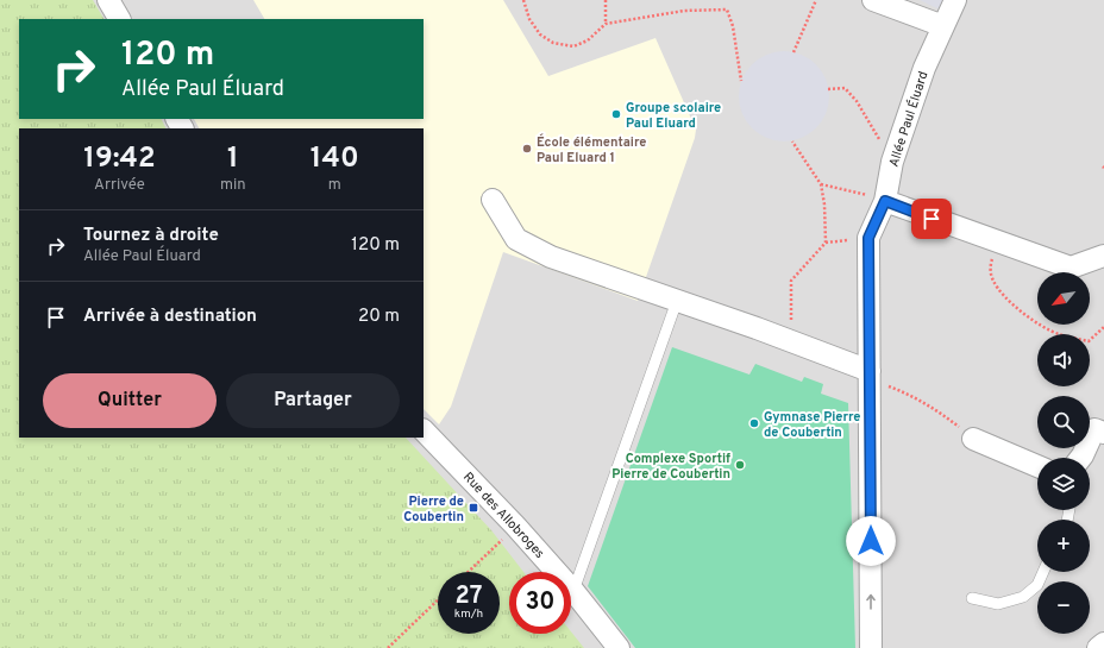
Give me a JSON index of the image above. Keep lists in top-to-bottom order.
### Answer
{
  "streets": {
    "street": ["Allée Paul Éluard", "Rue des Allobroges"]
  },
  "one_way": ["Allée Paul Éluard"],
  "places": {
    "other": [
      "Groupe scolaire Paul Eluard",
      "École élémentaire Paul Eluard 1",
      "Gymnase Pierre de Coubertin",
      "Complexe Sportif Pierre de Coubertin"
    ],
    "transit": ["Pierre de Coubertin"]
  },
  "north": "bottom left",
  "page": {
    "turn": ["120 m", "Allée Paul Éluard"],
    "eta": [
      "19:42",
      "Arrivée",
      "1",
      "min",
      "140",
      "m"
    ],
    "list": [
      {
        "name": "Tournez à droite",
        "note": "Allée Paul Éluard",
        "value": "120 m"
      },
      {
        "name": "Arrivée à destination",
        "value": "20 m"
      }
    ],
    "map_buttons": ["+", "−"],
    "buttons": ["Quitter", "Partager"],
    "speed": "27 km/h",
    "limit": "30"
  }
}
